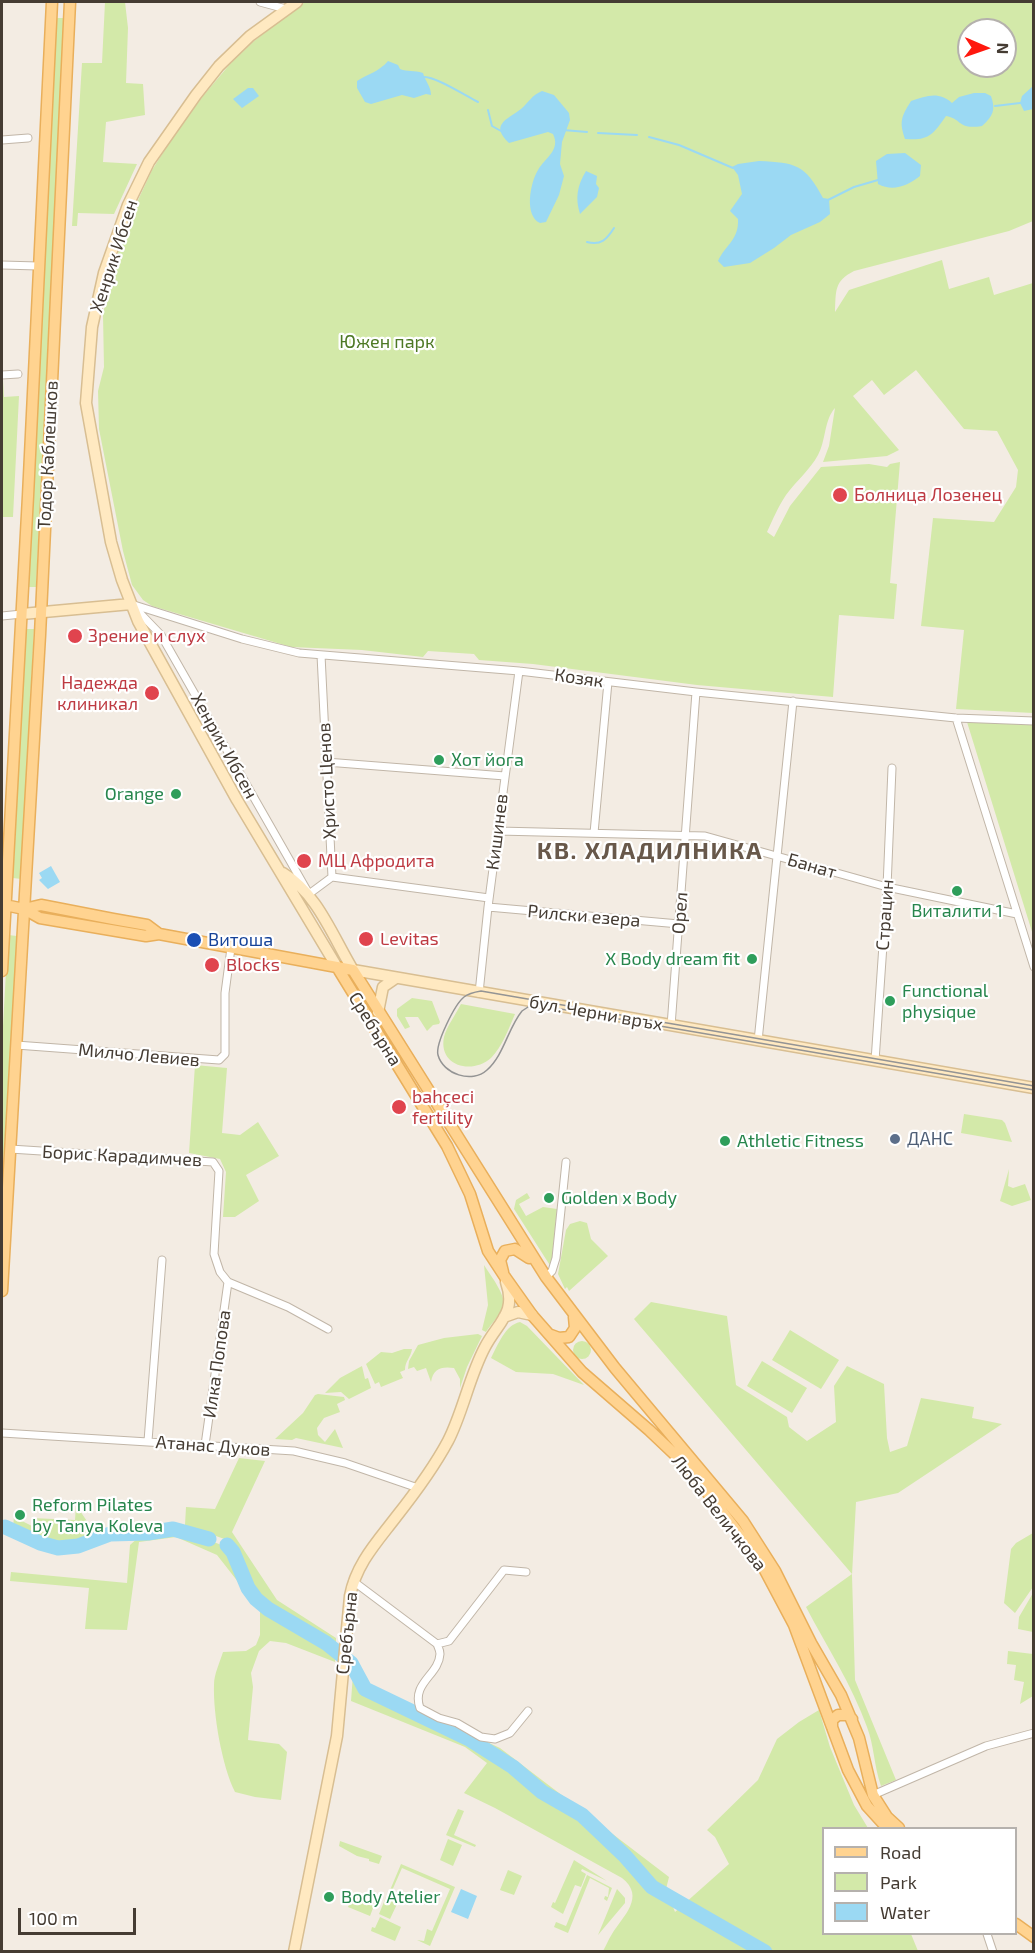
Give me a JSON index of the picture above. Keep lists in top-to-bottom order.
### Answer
{
  "streets": {
    "main road": [
      "Хенрик Ибсен",
      "Тодор Каблешков",
      "бул. Черни връх",
      "Сребърна",
      "Люба Величкова"
    ],
    "street": [
      "Козяк",
      "Христо Ценов",
      "Кишинев",
      "Банат",
      "Орел",
      "Страцин",
      "Рилски езера",
      "Милчо Левиев",
      "Борис Карадимчев",
      "Илка Попова",
      "Атанас Дуков"
    ]
  },
  "crossings": [
    ["Хенрик Ибсен", "Козяк"],
    ["Хенрик Ибсен", "бул. Черни връх"],
    ["Хенрик Ибсен", "Сребърна"],
    ["Тодор Каблешков", "бул. Черни връх"],
    ["Тодор Каблешков", "Милчо Левиев"],
    ["Тодор Каблешков", "Борис Карадимчев"],
    ["Козяк", "Христо Ценов"],
    ["Козяк", "Кишинев"],
    ["Козяк", "Орел"],
    ["Кишинев", "Банат"],
    ["Кишинев", "Рилски езера"],
    ["Кишинев", "бул. Черни връх"],
    ["Банат", "Орел"],
    ["Банат", "Страцин"],
    ["Орел", "Рилски езера"],
    ["Орел", "бул. Черни връх"],
    ["Страцин", "бул. Черни връх"],
    ["бул. Черни връх", "Сребърна"],
    ["бул. Черни връх", "Милчо Левиев"],
    ["Сребърна", "Атанас Дуков"],
    ["Сребърна", "Люба Величкова"],
    ["Борис Карадимчев", "Илка Попова"],
    ["Илка Попова", "Атанас Дуков"]
  ],
  "districts": ["КВ. ХЛАДИЛНИКА"],
  "parks": ["Южен парк"],
  "places": [
    "Болница Лозенец",
    "Зрение и слух",
    "Надежда клиникал",
    "Хот йога",
    "Orange",
    "МЦ Афродита",
    "Виталити 1",
    "Levitas",
    "Витоша",
    "X Body dream fit",
    "Blocks",
    "Functional physique",
    "bahçeci fertility",
    "ДАНС",
    "Athletic Fitness",
    "Golden x Body",
    "Reform Pilates by Tanya Koleva",
    "Body Atelier"
  ],
  "legend": ["Road", "Park", "Water"],
  "scale_bar": "100 m",
  "north": "right"
}
